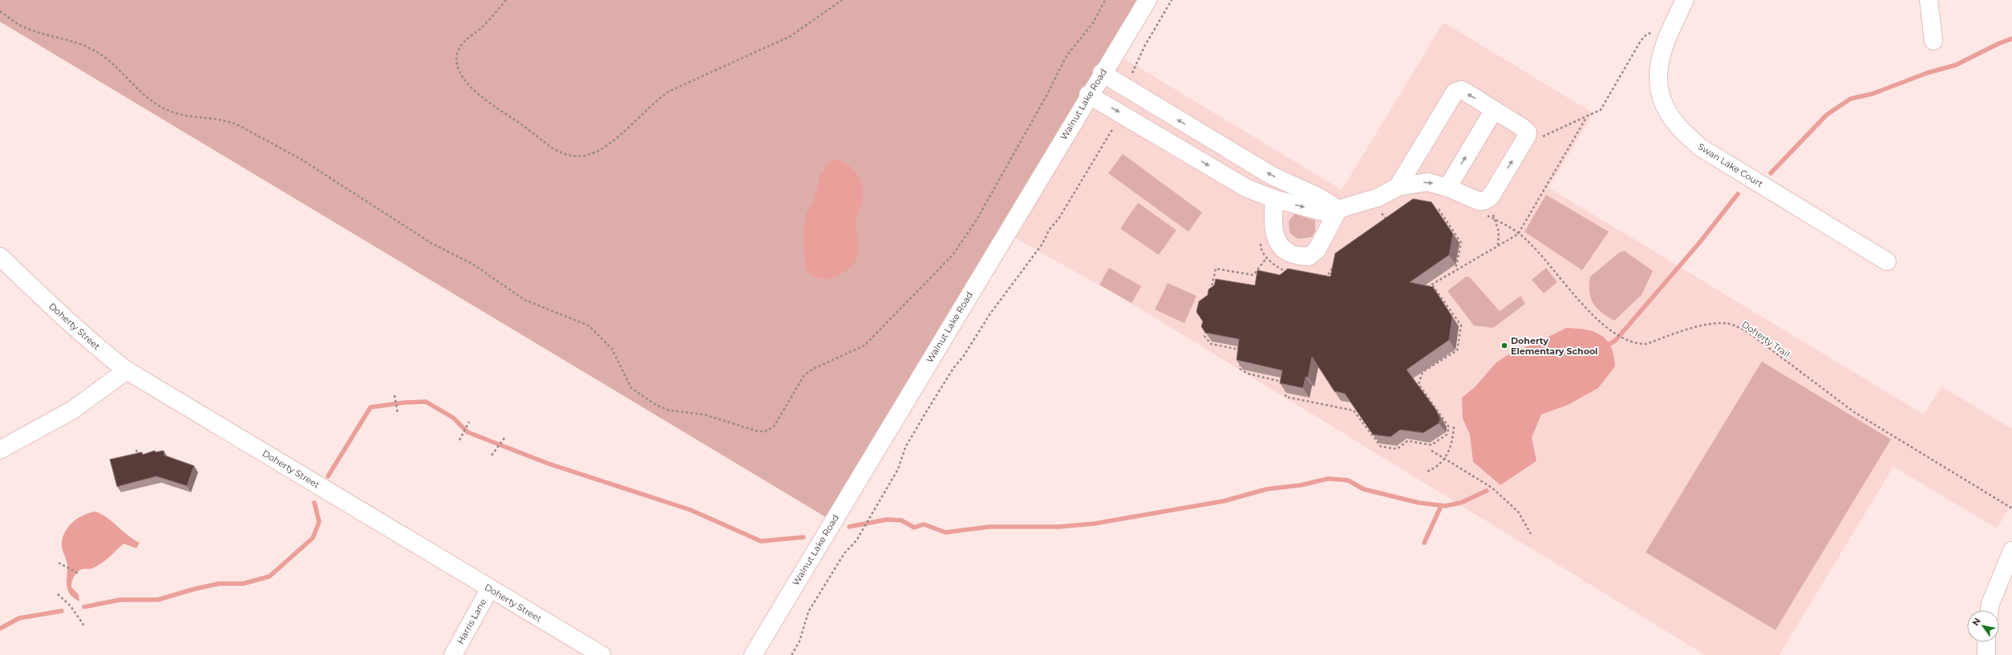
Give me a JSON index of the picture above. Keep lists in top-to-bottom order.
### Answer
{
  "streets": {
    "street": [
      "Walnut Lake Road",
      "Swan Lake Court",
      "Doherty Street",
      "Harris Lane"
    ],
    "path": ["Doherty Trail"]
  },
  "crossings": [
    ["Doherty Street", "Harris Lane"]
  ],
  "places": ["Doherty Elementary School"],
  "north": "top left"
}
